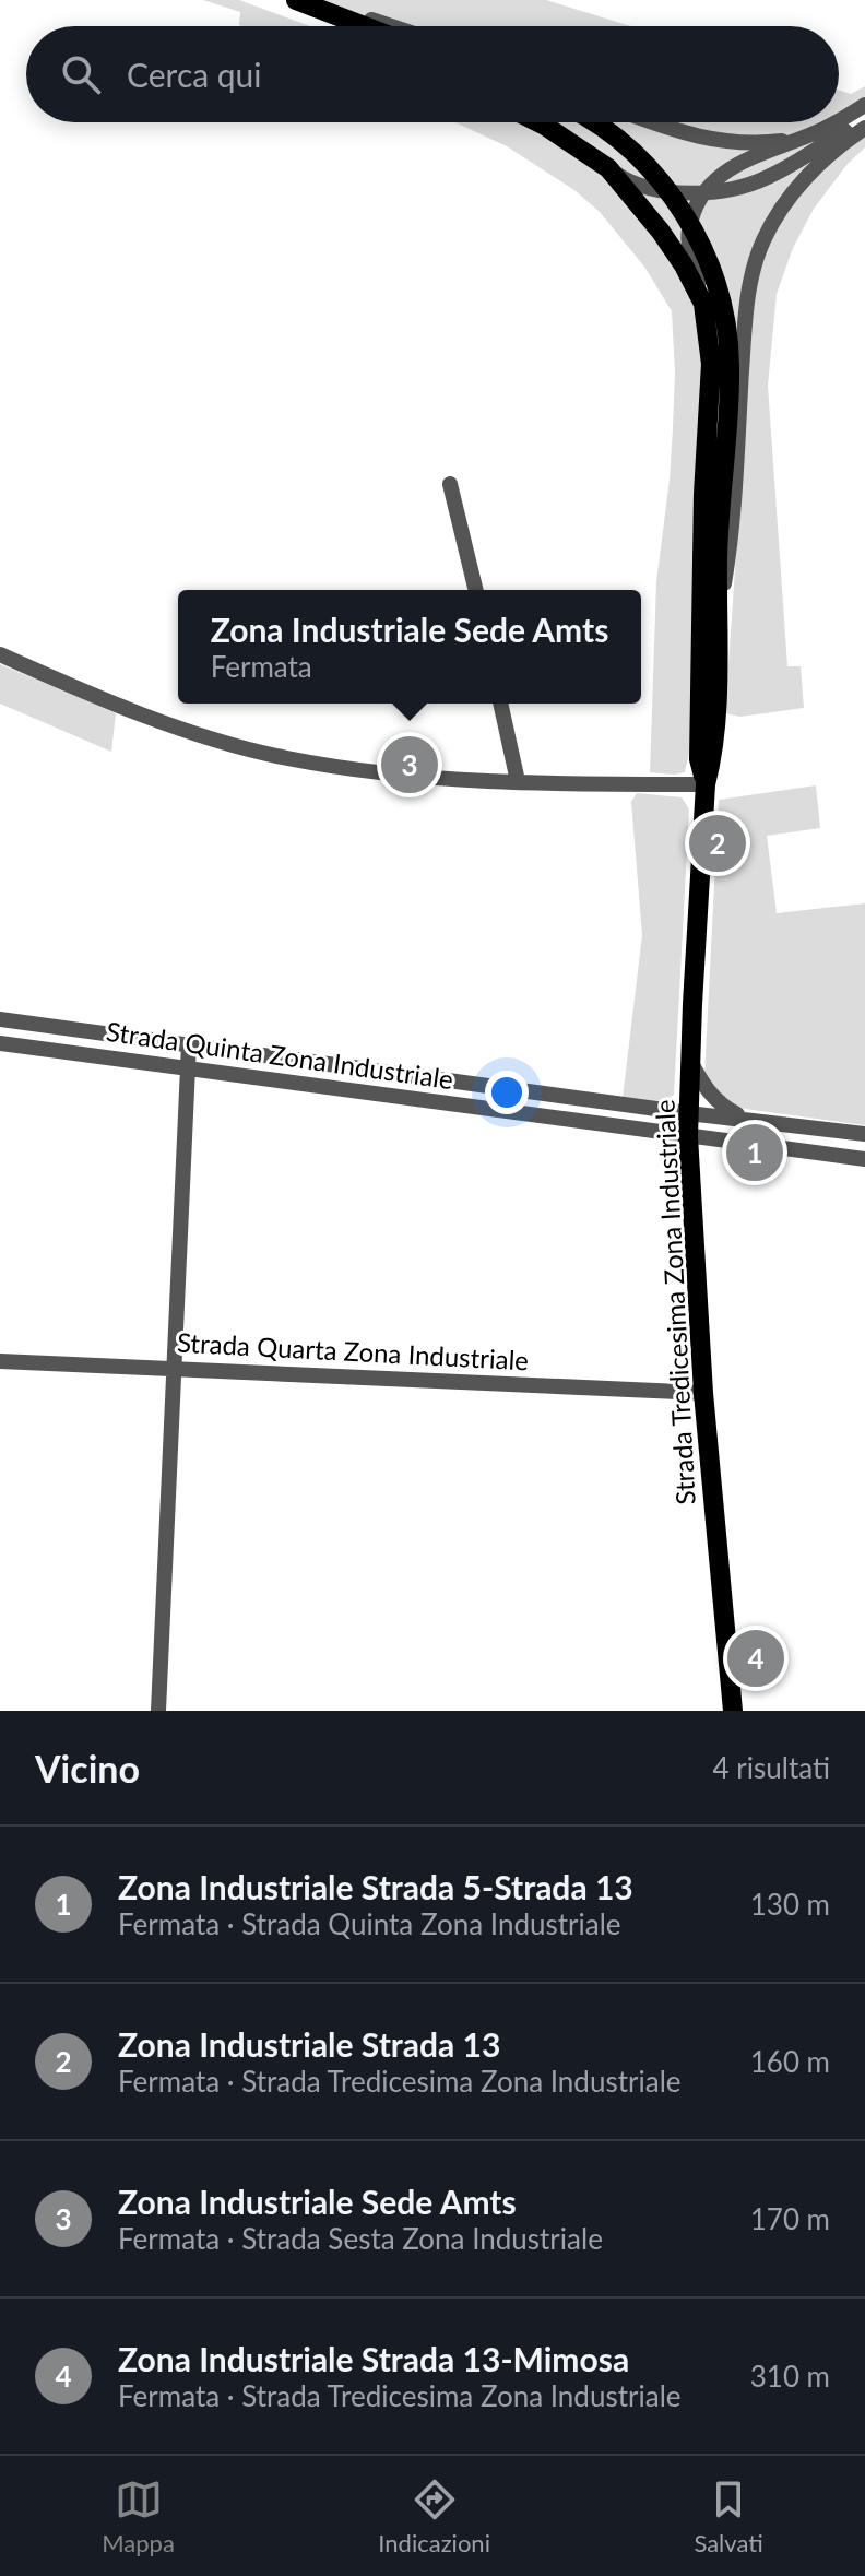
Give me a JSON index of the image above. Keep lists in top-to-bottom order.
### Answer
{
  "streets": {
    "main road": ["Strada Tredicesima Zona Industriale"],
    "street": ["Strada Quinta Zona Industriale", "Strada Quarta Zona Industriale"]
  },
  "crossings": [
    ["Strada Quinta Zona Industriale", "Strada Tredicesima Zona Industriale"],
    ["Strada Tredicesima Zona Industriale", "Strada Quarta Zona Industriale"]
  ],
  "page": {
    "search": "Cerca qui",
    "popup": ["Zona Industriale Sede Amts", "Fermata"],
    "pins": [
      "3",
      "2",
      "1",
      "4"
    ],
    "heading": ["Vicino", "4 risultati"],
    "list": [
      {
        "mark": "1",
        "name": "Zona Industriale Strada 5-Strada 13",
        "note": "Fermata · Strada Quinta Zona Industriale",
        "value": "130 m"
      },
      {
        "mark": "2",
        "name": "Zona Industriale Strada 13",
        "note": "Fermata · Strada Tredicesima Zona Industriale",
        "value": "160 m"
      },
      {
        "mark": "3",
        "name": "Zona Industriale Sede Amts",
        "note": "Fermata · Strada Sesta Zona Industriale",
        "value": "170 m"
      },
      {
        "mark": "4",
        "name": "Zona Industriale Strada 13-Mimosa",
        "note": "Fermata · Strada Tredicesima Zona Industriale",
        "value": "310 m"
      }
    ],
    "nav": ["Mappa", "Indicazioni", "Salvati"]
  }
}
